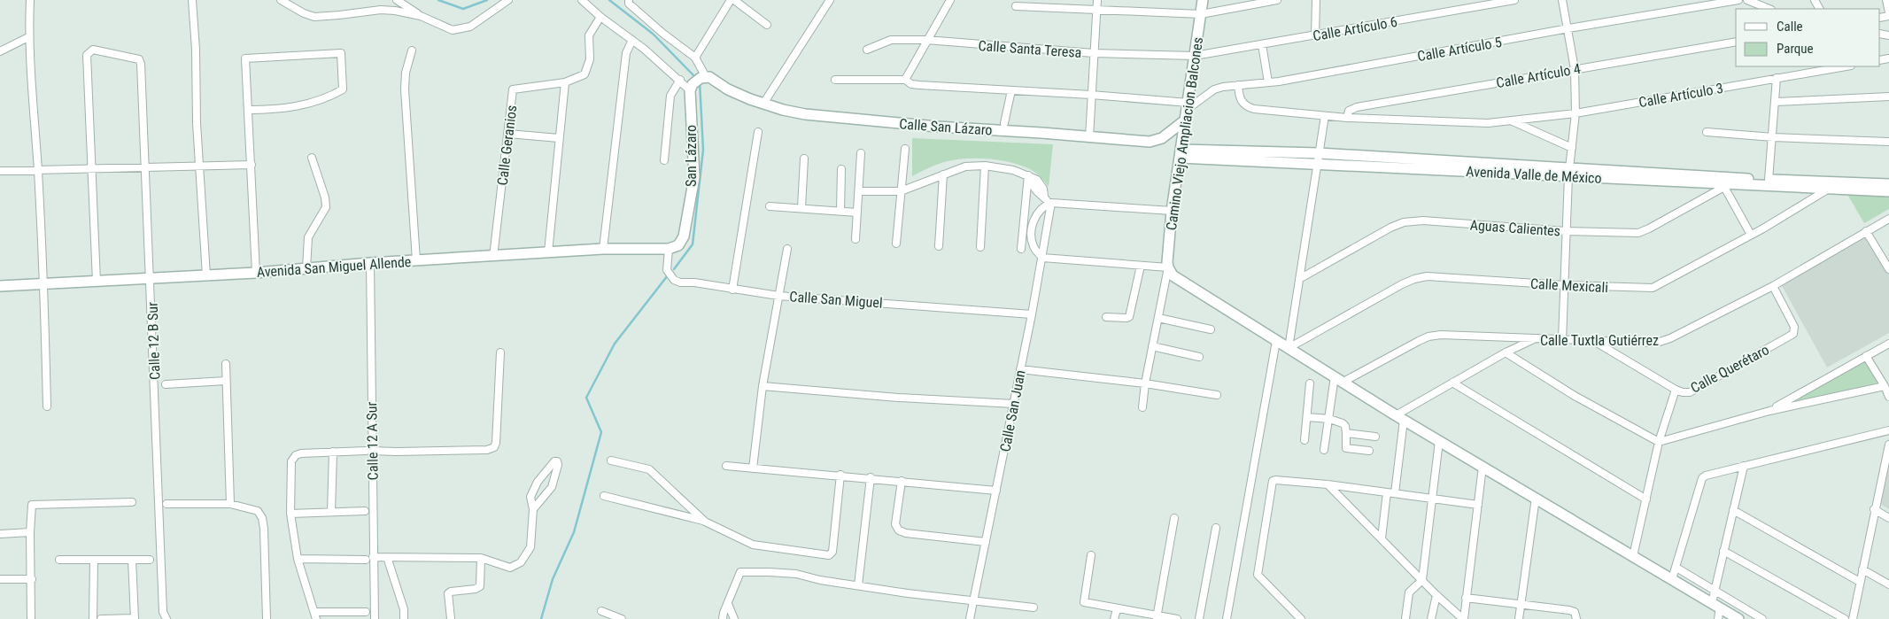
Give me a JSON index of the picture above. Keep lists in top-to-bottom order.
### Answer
{
  "streets": {
    "main road": [
      "Calle San Lázaro",
      "Camino Viejo Ampliacion Balcones",
      "San Lázaro",
      "Avenida Valle de México",
      "Avenida San Miguel Allende"
    ],
    "street": [
      "Calle Artículo 6",
      "Calle Santa Teresa",
      "Calle Artículo 5",
      "Calle Artículo 4",
      "Calle Artículo 3",
      "Calle Geranios",
      "Aguas Calientes",
      "Calle Mexicali",
      "Calle San Miguel",
      "Calle Tuxtla Gutiérrez",
      "Calle 12 B Sur",
      "Calle Querétaro",
      "Calle San Juan",
      "Calle 12 A Sur"
    ]
  },
  "crossings": [
    ["Calle Artículo 6", "Calle Santa Teresa"],
    ["Calle Artículo 6", "Camino Viejo Ampliacion Balcones"],
    ["Calle Santa Teresa", "Camino Viejo Ampliacion Balcones"],
    ["Calle Artículo 5", "Camino Viejo Ampliacion Balcones"],
    ["Calle Artículo 4", "Calle Artículo 3"],
    ["Calle San Lázaro", "Camino Viejo Ampliacion Balcones"],
    ["Calle San Lázaro", "San Lázaro"],
    ["Camino Viejo Ampliacion Balcones", "Avenida Valle de México"],
    ["Calle Geranios", "Avenida San Miguel Allende"],
    ["San Lázaro", "Avenida San Miguel Allende"],
    ["San Lázaro", "Calle San Miguel"],
    ["Avenida Valle de México", "Aguas Calientes"],
    ["Avenida Valle de México", "Calle Mexicali"],
    ["Avenida San Miguel Allende", "Calle San Miguel"],
    ["Avenida San Miguel Allende", "Calle 12 B Sur"],
    ["Avenida San Miguel Allende", "Calle 12 A Sur"],
    ["Calle San Miguel", "Calle San Juan"],
    ["Calle Tuxtla Gutiérrez", "Calle Querétaro"]
  ],
  "legend": ["Calle", "Parque"]
}
